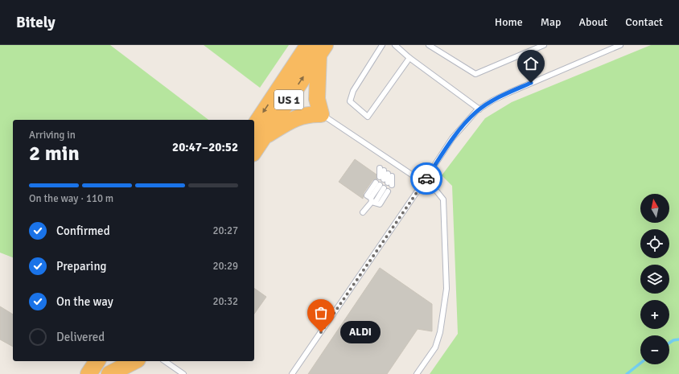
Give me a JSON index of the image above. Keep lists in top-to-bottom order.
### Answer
{
  "streets": {
    "highway": ["US 1"]
  },
  "places": ["ALDI"],
  "north": "top",
  "page": {
    "header": "Bitely",
    "nav": [
      "Home",
      "Map",
      "About",
      "Contact"
    ],
    "heading": ["2 min", "Arriving in", "20:47–20:52"],
    "bar": "On the way · 110 m",
    "map_buttons": ["+", "−"],
    "list": [
      ["Confirmed", "20:27"],
      ["Preparing", "20:29"],
      ["On the way", "20:32"],
      "Delivered"
    ],
    "bubble": "ALDI"
  }
}
